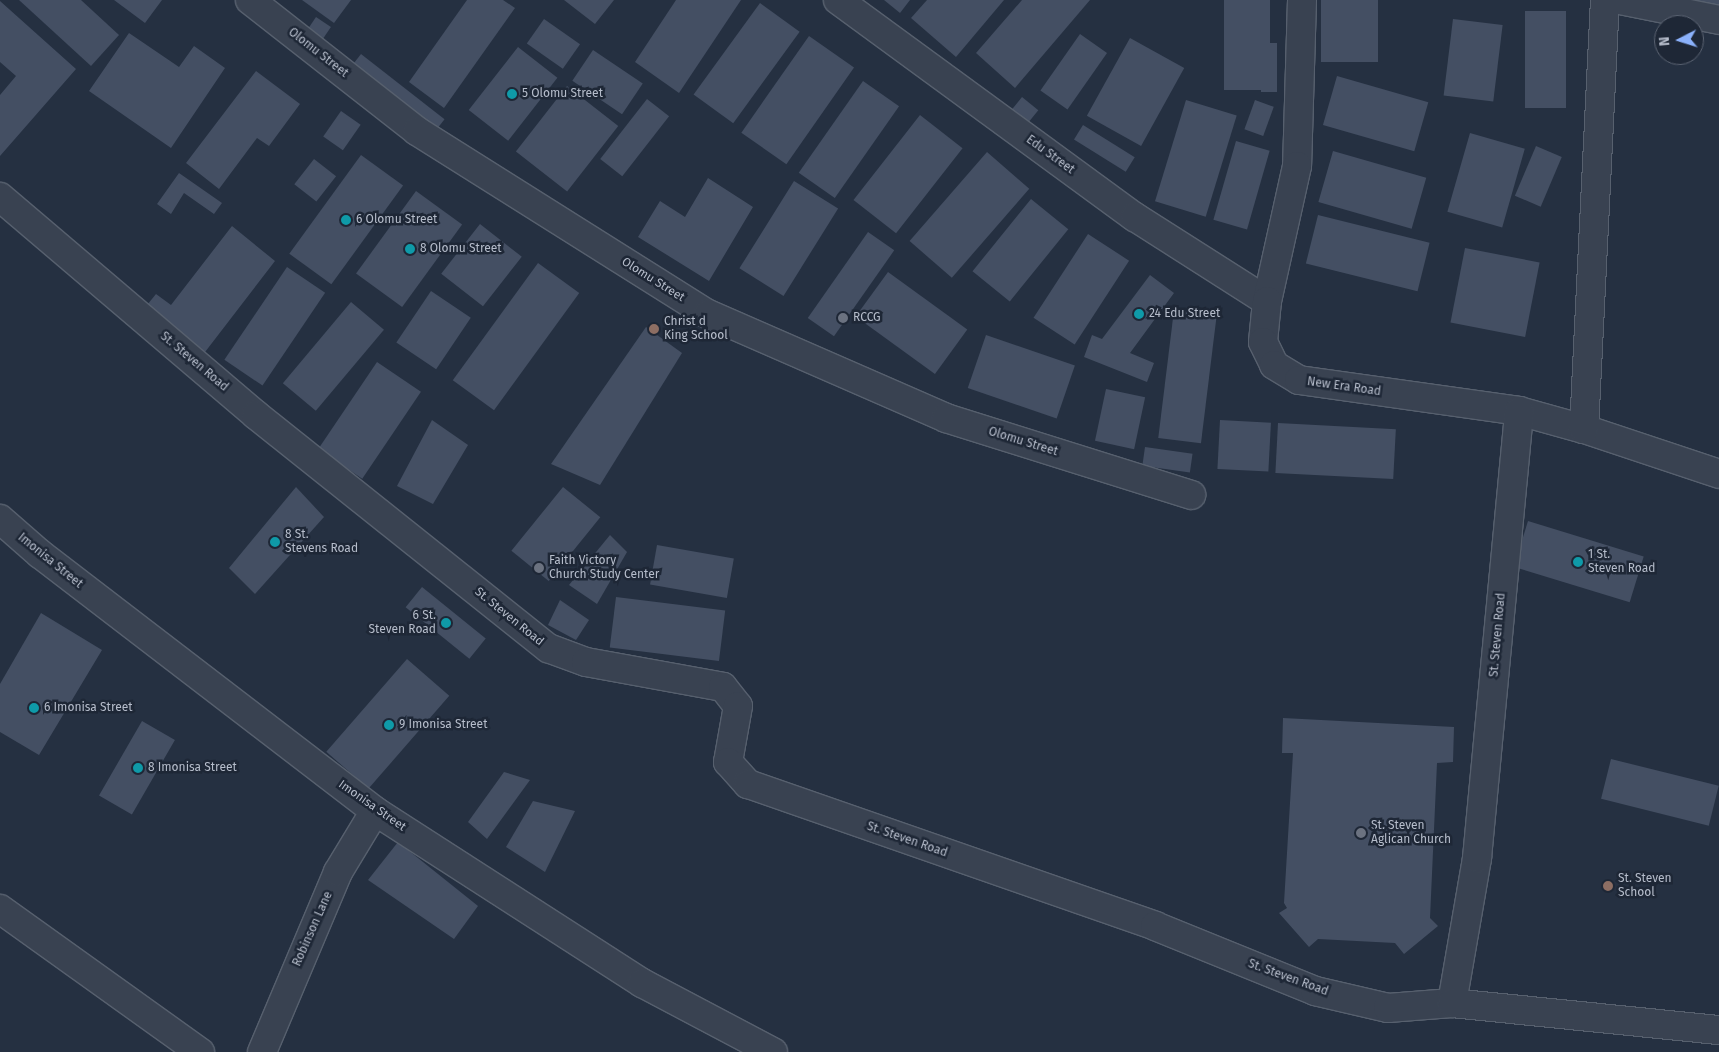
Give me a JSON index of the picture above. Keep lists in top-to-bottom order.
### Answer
{
  "streets": {
    "street": [
      "Olomu Street",
      "Edu Street",
      "St. Steven Road",
      "New Era Road",
      "Imonisa Street",
      "Robinson Lane"
    ]
  },
  "crossings": [
    ["Edu Street", "New Era Road"],
    ["St. Steven Road", "New Era Road"],
    ["Imonisa Street", "Robinson Lane"]
  ],
  "places": [
    "5 Olomu Street",
    "6 Olomu Street",
    "8 Olomu Street",
    "24 Edu Street",
    "RCCG",
    "Christ d King School",
    "8 St. Stevens Road",
    "1 St. Steven Road",
    "Faith Victory Church Study Center",
    "6 St. Steven Road",
    "6 Imonisa Street",
    "9 Imonisa Street",
    "8 Imonisa Street",
    "St. Steven Aglican Church",
    "St. Steven School"
  ],
  "north": "left"
}
